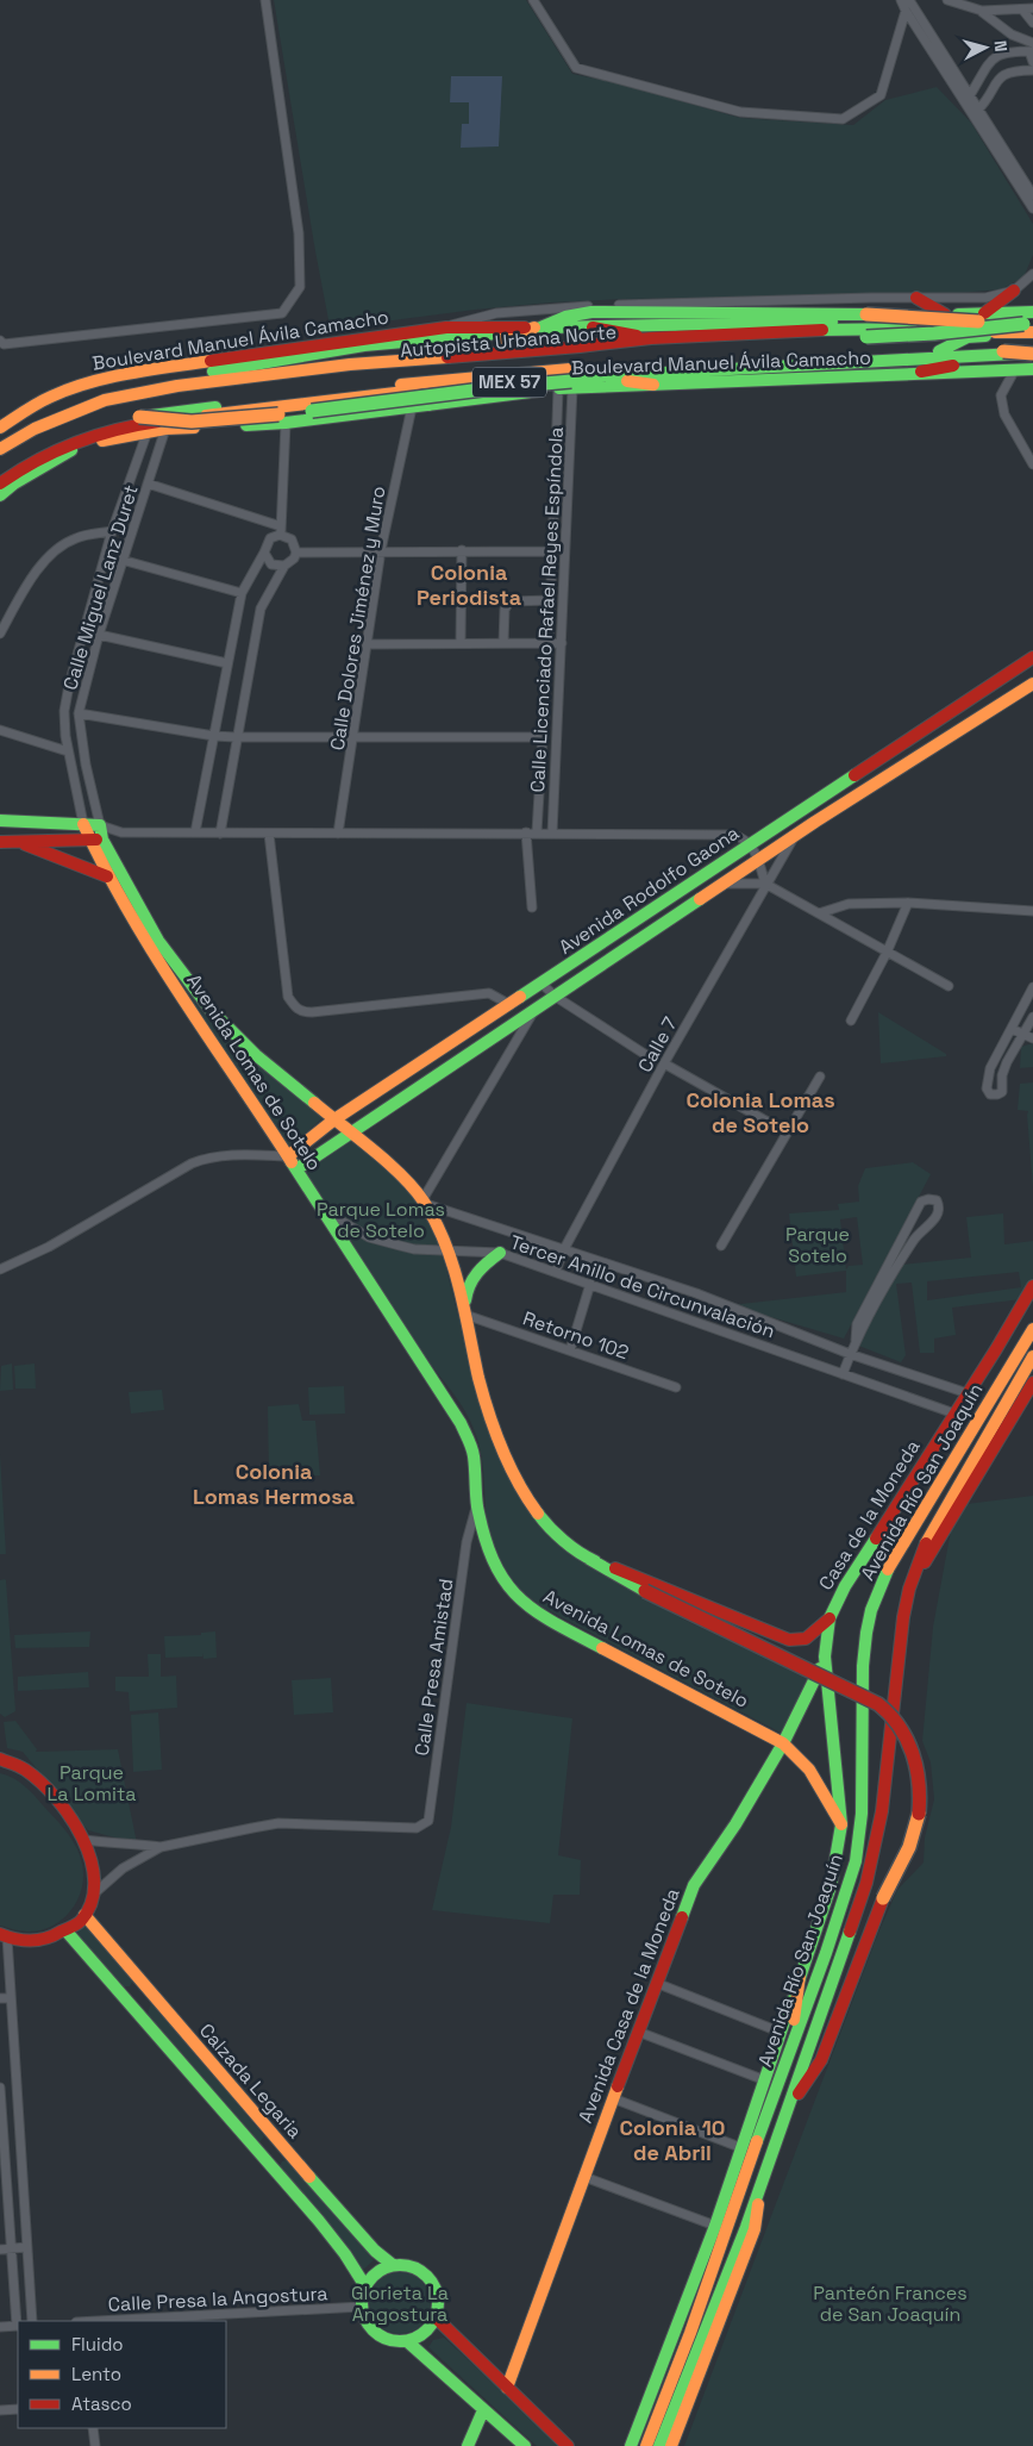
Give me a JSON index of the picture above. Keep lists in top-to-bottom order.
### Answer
{
  "streets": {
    "main road": [
      "Boulevard Manuel Ávila Camacho",
      "Autopista Urbana Norte",
      "MEX 57",
      "Avenida Rodolfo Gaona",
      "Avenida Lomas de Sotelo",
      "Avenida Río San Joaquín",
      "Casa de la Moneda",
      "Avenida Casa de la Moneda",
      "Calzada Legaria"
    ],
    "street": [
      "Calle Miguel Lanz Duret",
      "Calle Licenciado Rafael Reyes Espíndola",
      "Calle Dolores Jiménez y Muro",
      "Calle 7",
      "Tercer Anillo de Circunvalación",
      "Retorno 102",
      "Calle Presa Amistad",
      "Calle Presa la Angostura"
    ]
  },
  "crossings": [
    ["Boulevard Manuel Ávila Camacho", "Autopista Urbana Norte"],
    ["Boulevard Manuel Ávila Camacho", "Calle Miguel Lanz Duret"],
    ["Boulevard Manuel Ávila Camacho", "Calle Licenciado Rafael Reyes Espíndola"],
    ["Boulevard Manuel Ávila Camacho", "Calle Dolores Jiménez y Muro"],
    ["Calle Miguel Lanz Duret", "Avenida Lomas de Sotelo"],
    ["Avenida Rodolfo Gaona", "Calle 7"],
    ["Avenida Rodolfo Gaona", "Avenida Lomas de Sotelo"],
    ["Calle 7", "Tercer Anillo de Circunvalación"],
    ["Avenida Lomas de Sotelo", "Tercer Anillo de Circunvalación"],
    ["Avenida Lomas de Sotelo", "Retorno 102"],
    ["Avenida Lomas de Sotelo", "Avenida Río San Joaquín"],
    ["Avenida Lomas de Sotelo", "Casa de la Moneda"],
    ["Avenida Lomas de Sotelo", "Calle Presa Amistad"],
    ["Avenida Lomas de Sotelo", "Avenida Casa de la Moneda"],
    ["Tercer Anillo de Circunvalación", "Casa de la Moneda"],
    ["Avenida Río San Joaquín", "Casa de la Moneda"],
    ["Casa de la Moneda", "Avenida Casa de la Moneda"],
    ["Calzada Legaria", "Calle Presa la Angostura"]
  ],
  "districts": [
    "Colonia Periodista",
    "Colonia Lomas de Sotelo",
    "Colonia Lomas Hermosa",
    "Colonia 10 de Abril"
  ],
  "parks": [
    "Parque Lomas de Sotelo",
    "Parque Sotelo",
    "Parque La Lomita",
    "Glorieta La Angostura",
    "Panteón Frances de San Joaquín"
  ],
  "legend": ["Fluido", "Lento", "Atasco"],
  "north": "right"
}
